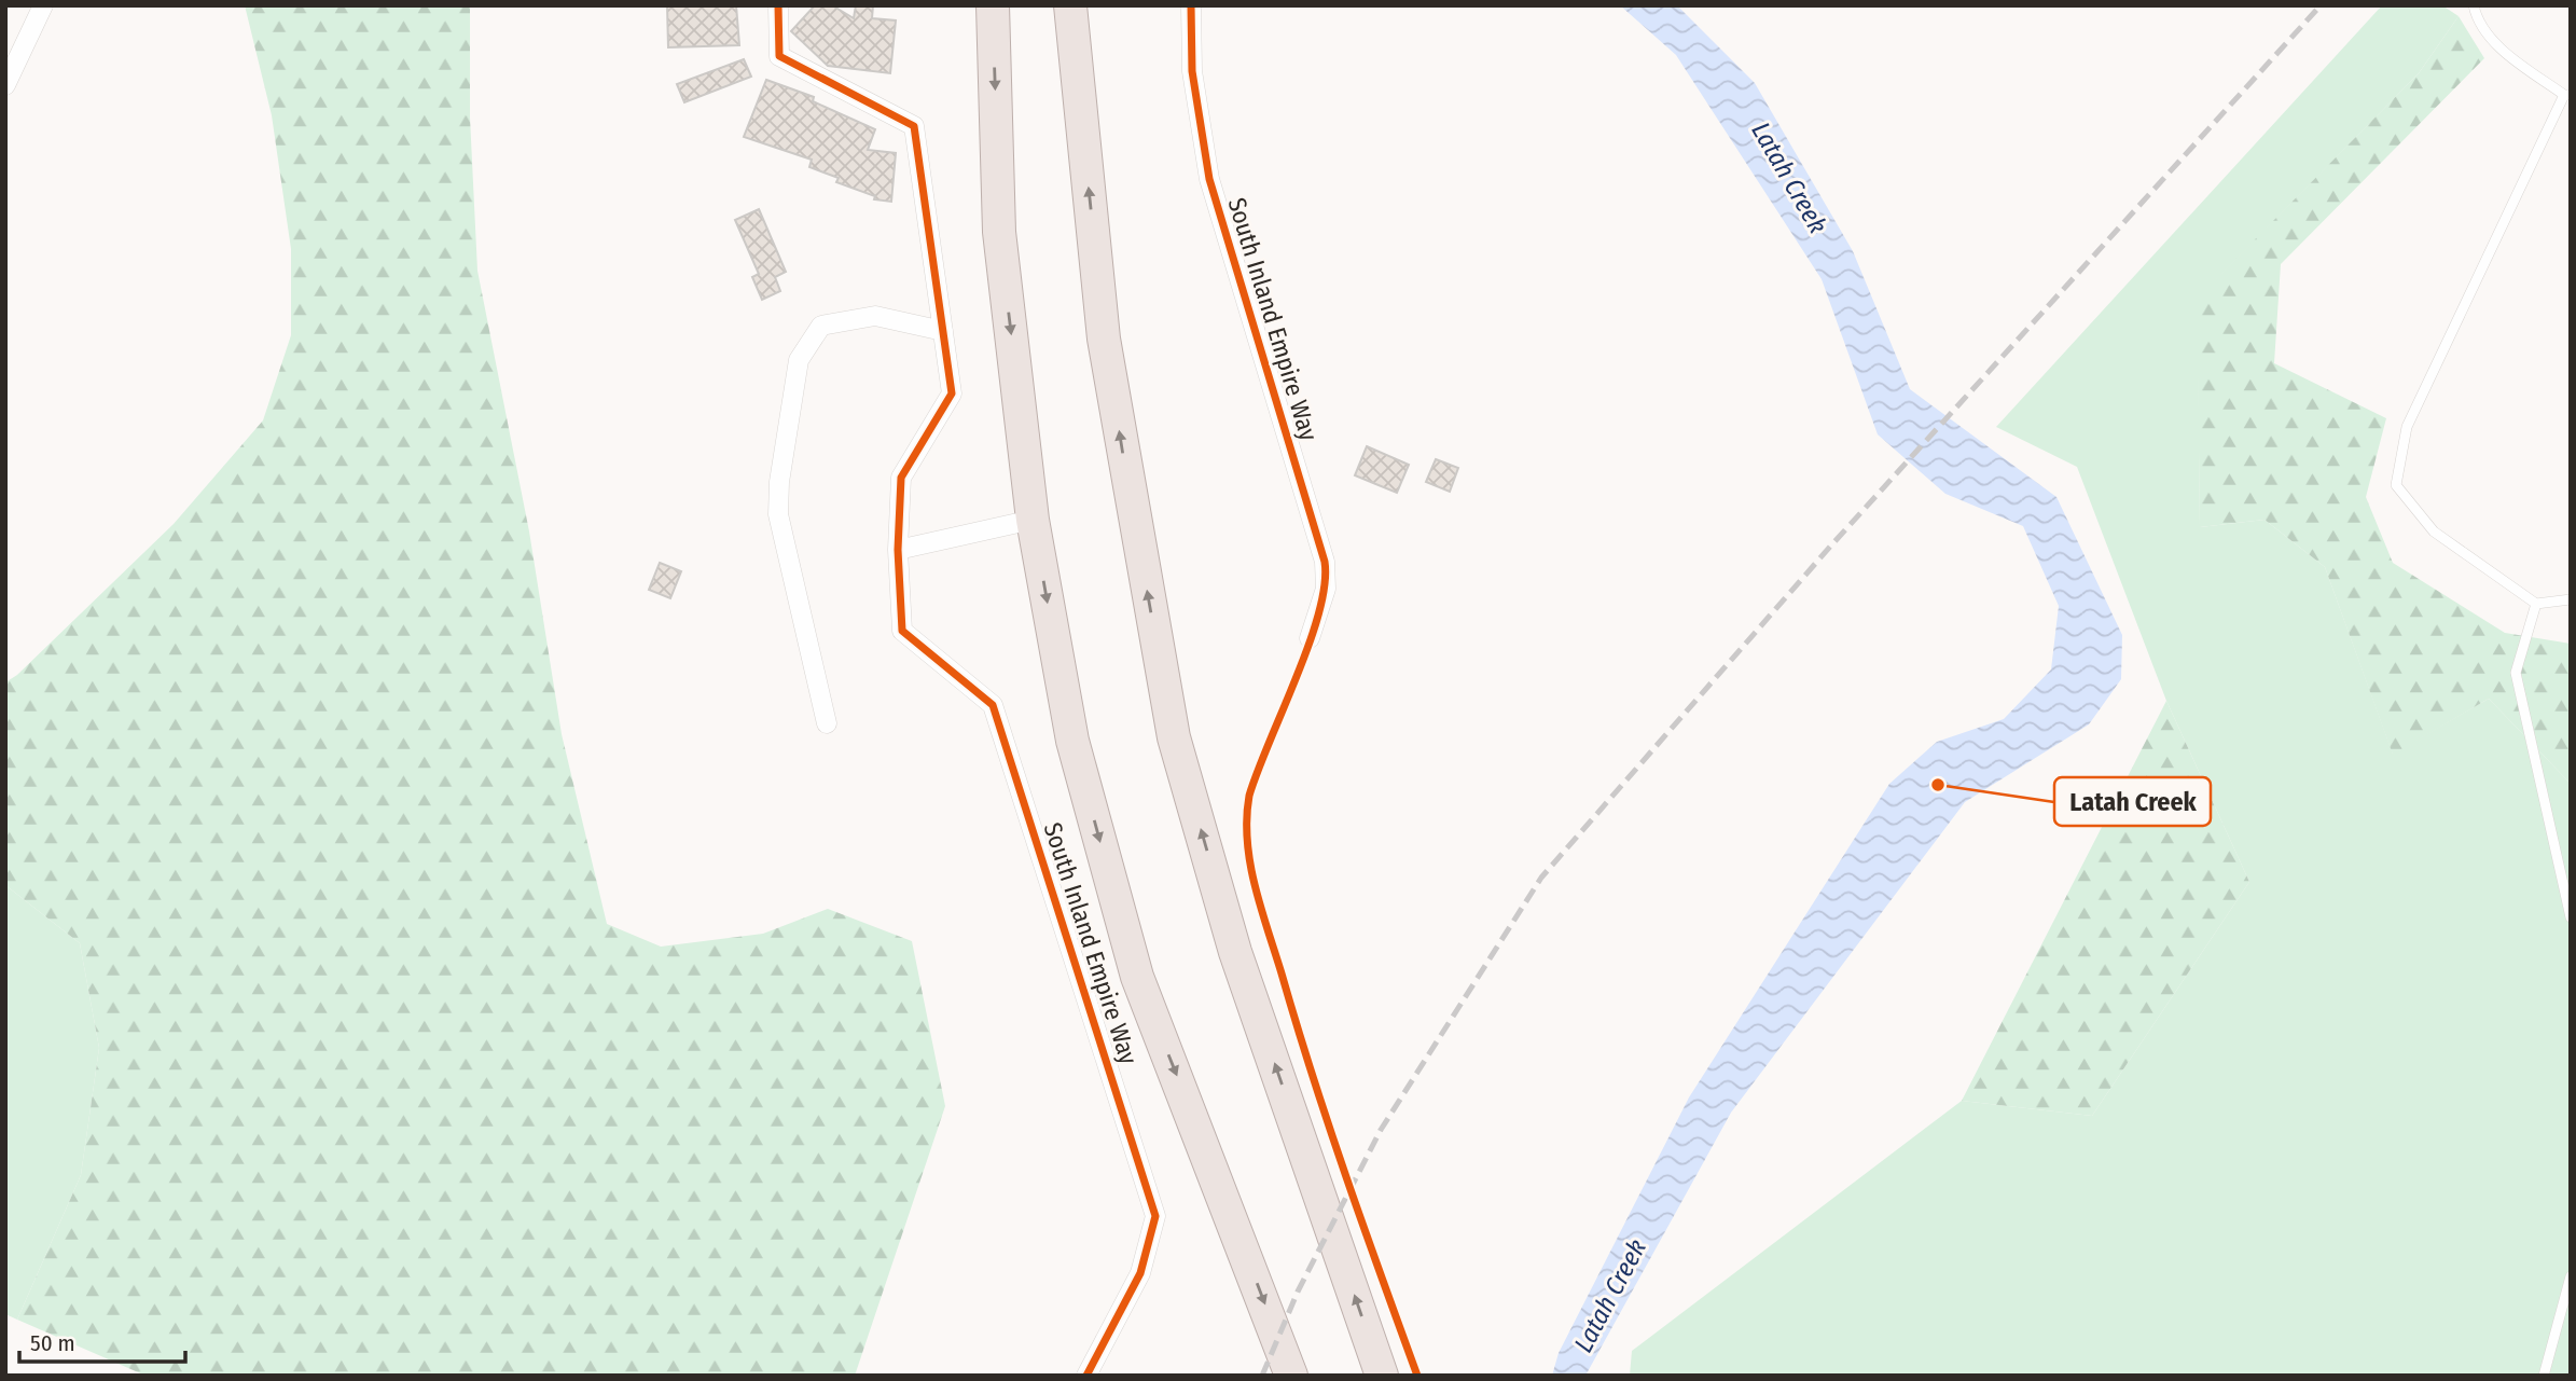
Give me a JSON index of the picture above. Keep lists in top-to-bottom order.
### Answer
{
  "streets": {
    "street": ["South Inland Empire Way"]
  },
  "water": ["Latah Creek"],
  "places": ["Latah Creek"],
  "scale_bar": "50 m"
}
